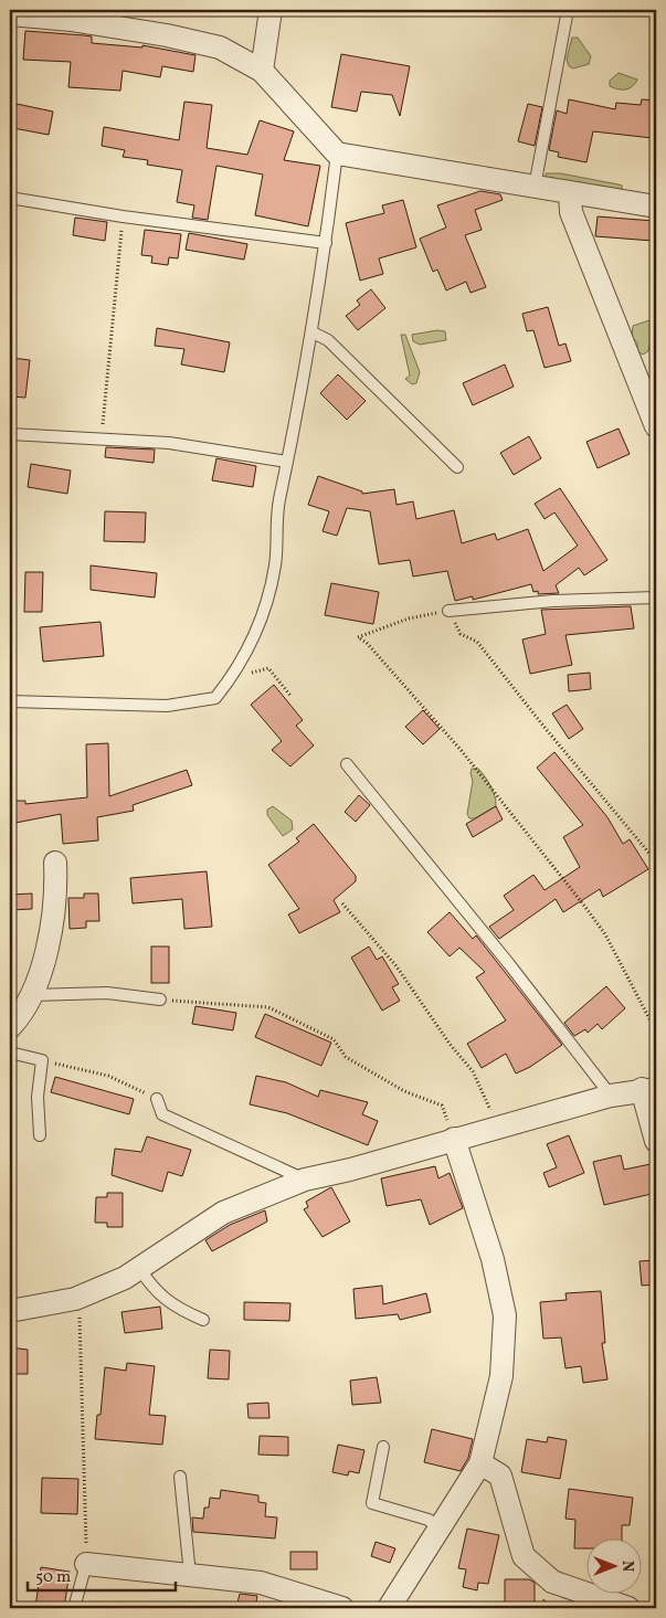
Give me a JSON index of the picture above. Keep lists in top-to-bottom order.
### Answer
{
  "scale_bar": "50 m",
  "north": "right"
}
